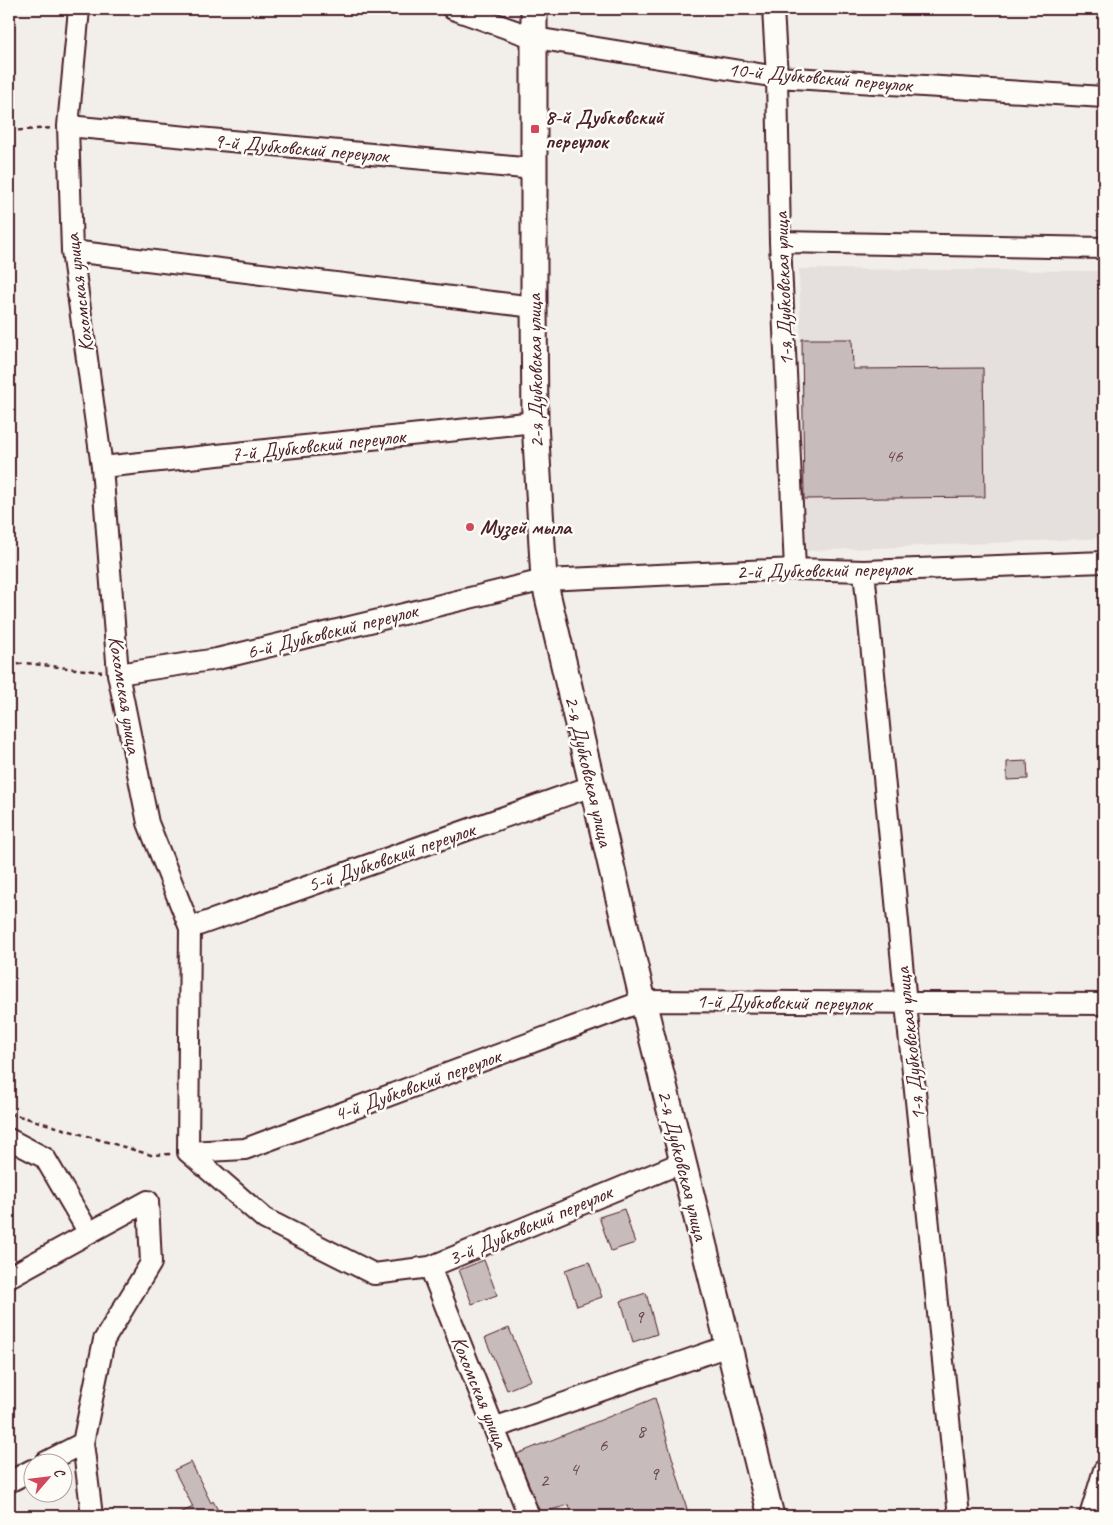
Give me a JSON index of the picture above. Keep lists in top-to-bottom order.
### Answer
{
  "streets": {
    "main road": ["2-я Дубковская улица"],
    "street": [
      "10-й Дубковский переулок",
      "9-й Дубковский переулок",
      "1-я Дубковская улица",
      "Кохомская улица",
      "7-й Дубковский переулок",
      "2-й Дубковский переулок",
      "6-й Дубковский переулок",
      "5-й Дубковский переулок",
      "1-й Дубковский переулок",
      "4-й Дубковский переулок",
      "3-й Дубковский переулок"
    ]
  },
  "crossings": [
    ["10-й Дубковский переулок", "1-я Дубковская улица"],
    ["10-й Дубковский переулок", "2-я Дубковская улица"],
    ["9-й Дубковский переулок", "Кохомская улица"],
    ["9-й Дубковский переулок", "2-я Дубковская улица"],
    ["1-я Дубковская улица", "2-й Дубковский переулок"],
    ["1-я Дубковская улица", "1-й Дубковский переулок"],
    ["Кохомская улица", "7-й Дубковский переулок"],
    ["Кохомская улица", "6-й Дубковский переулок"],
    ["Кохомская улица", "5-й Дубковский переулок"],
    ["Кохомская улица", "4-й Дубковский переулок"],
    ["Кохомская улица", "3-й Дубковский переулок"],
    ["2-я Дубковская улица", "7-й Дубковский переулок"],
    ["2-я Дубковская улица", "2-й Дубковский переулок"],
    ["2-я Дубковская улица", "6-й Дубковский переулок"],
    ["2-я Дубковская улица", "5-й Дубковский переулок"],
    ["2-я Дубковская улица", "1-й Дубковский переулок"],
    ["2-я Дубковская улица", "4-й Дубковский переулок"],
    ["2-я Дубковская улица", "3-й Дубковский переулок"],
    ["2-й Дубковский переулок", "6-й Дубковский переулок"],
    ["1-й Дубковский переулок", "4-й Дубковский переулок"],
    ["4-й Дубковский переулок", "3-й Дубковский переулок"]
  ],
  "places": {
    "transit": ["8-й Дубковский переулок"],
    "other": ["Музей мыла"]
  },
  "house_numbers": [
    "46",
    "9",
    "8",
    "6",
    "4",
    "9",
    "2"
  ],
  "north": "top right"
}
